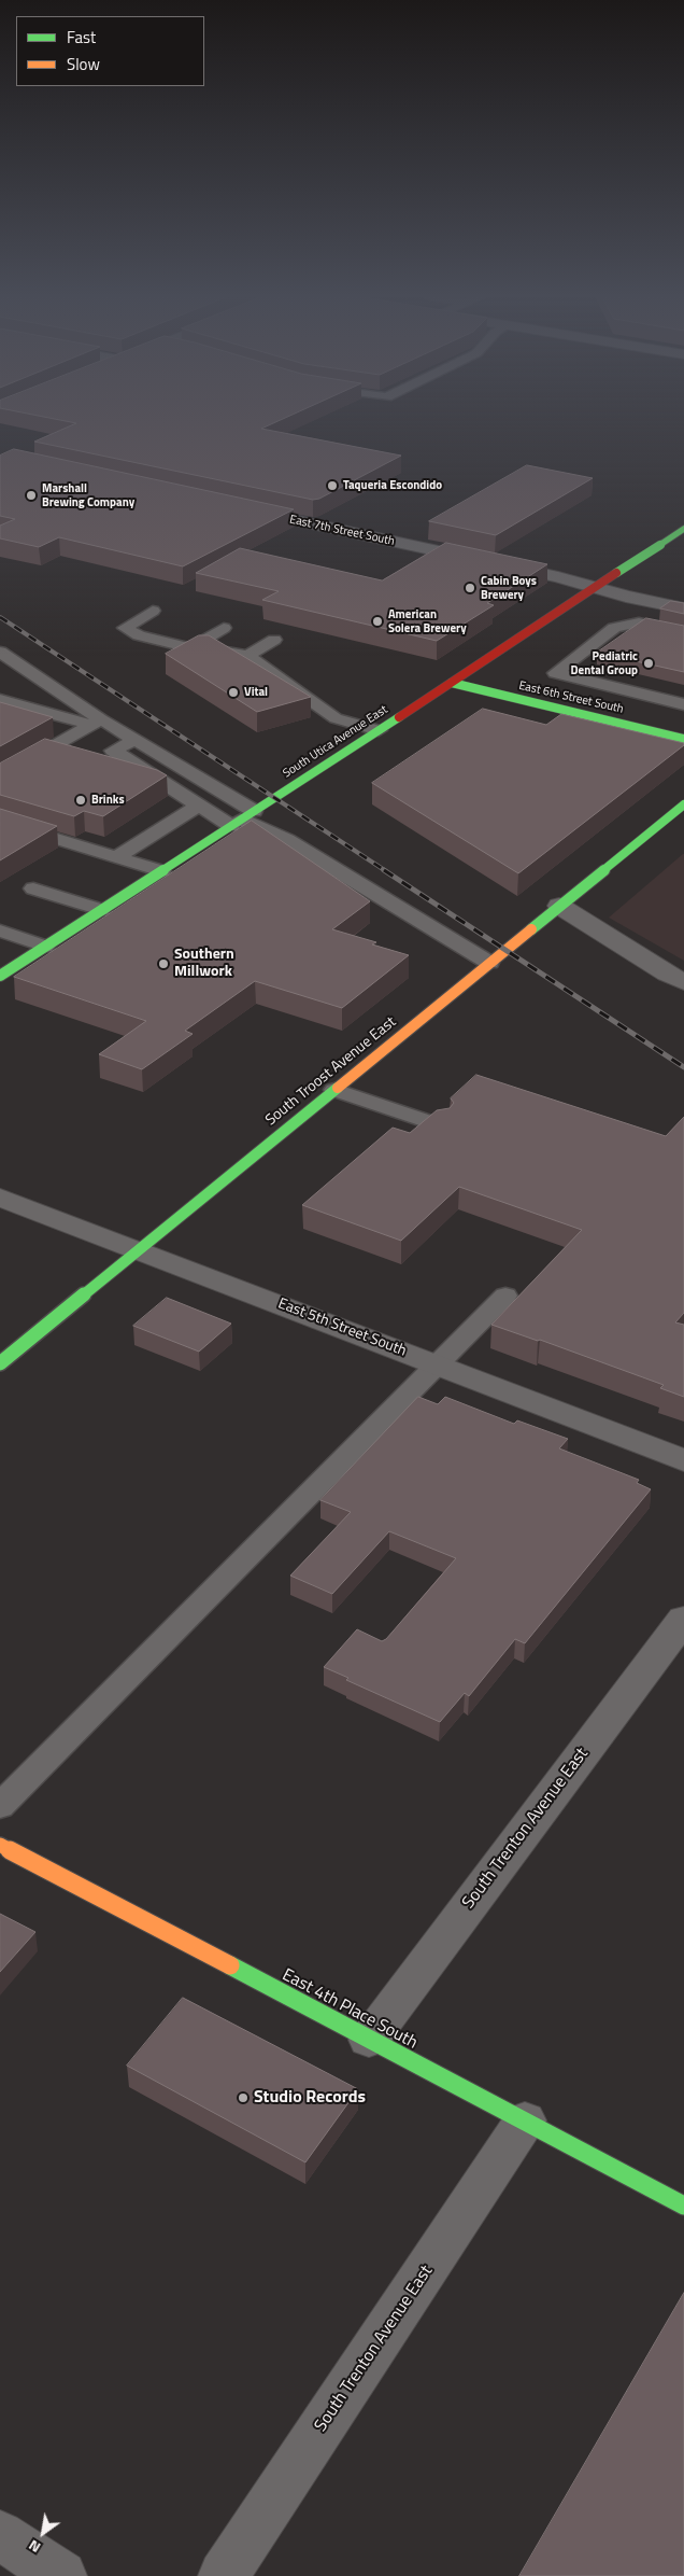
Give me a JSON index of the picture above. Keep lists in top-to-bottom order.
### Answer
{
  "streets": {
    "street": [
      "East 7th Street South",
      "East 6th Street South",
      "South Utica Avenue East",
      "South Troost Avenue East",
      "East 5th Street South",
      "South Trenton Avenue East",
      "East 4th Place South"
    ]
  },
  "crossings": [
    ["East 7th Street South", "South Utica Avenue East"],
    ["East 6th Street South", "South Utica Avenue East"],
    ["South Troost Avenue East", "East 5th Street South"],
    ["South Trenton Avenue East", "East 4th Place South"]
  ],
  "places": [
    "Taqueria Escondido",
    "Marshall Brewing Company",
    "Cabin Boys Brewery",
    "American Solera Brewery",
    "Pediatric Dental Group",
    "Vital",
    "Brinks",
    "Southern Millwork",
    "Studio Records"
  ],
  "legend": ["Fast", "Slow"],
  "north": "bottom left"
}
